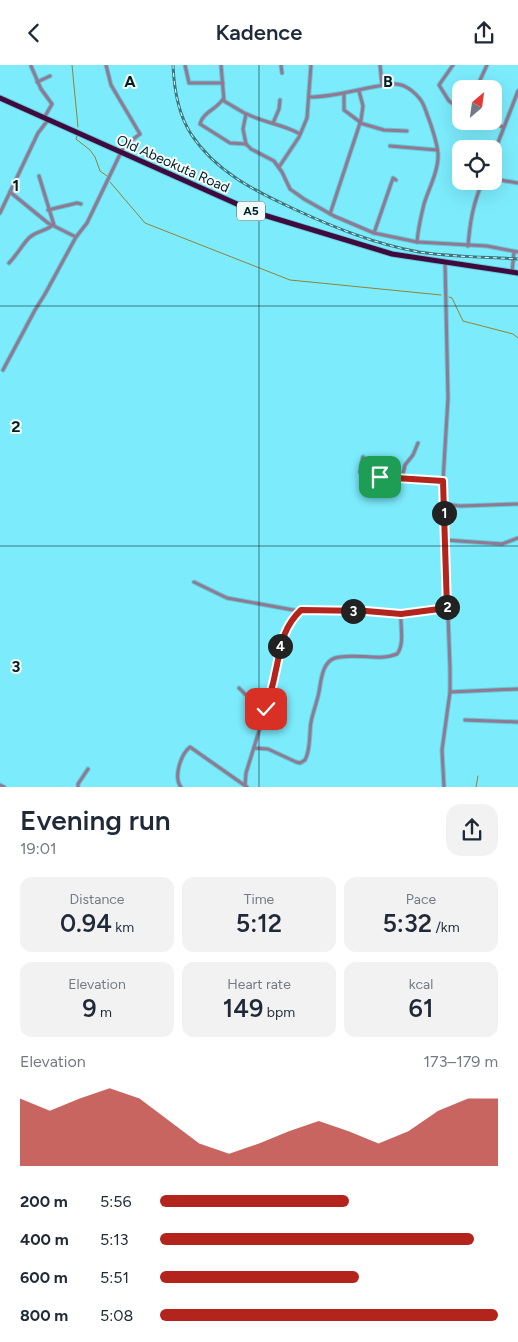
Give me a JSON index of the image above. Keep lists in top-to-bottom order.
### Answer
{
  "streets": {
    "highway": ["Old Abeokuta Road", "A5"]
  },
  "north": "top right",
  "page": {
    "header": "Kadence",
    "pins": [
      "1",
      "2",
      "3",
      "4"
    ],
    "heading": ["Evening run", "19:01"],
    "stats": [
      ["Distance", "0.94 km"],
      ["Time", "5:12"],
      ["Pace", "5:32 /km"],
      ["Elevation", "9 m"],
      ["Heart rate", "149 bpm"],
      ["kcal", "61"]
    ],
    "chart": ["Elevation", "173–179 m"],
    "list": [
      {
        "name": "200 m",
        "note": "5:56"
      },
      {
        "name": "400 m",
        "note": "5:13"
      },
      {
        "name": "600 m",
        "note": "5:51"
      },
      {
        "name": "800 m",
        "note": "5:08"
      }
    ]
  },
  "grid": {
    "columns": ["A", "B"],
    "rows": ["1", "2", "3"]
  }
}
